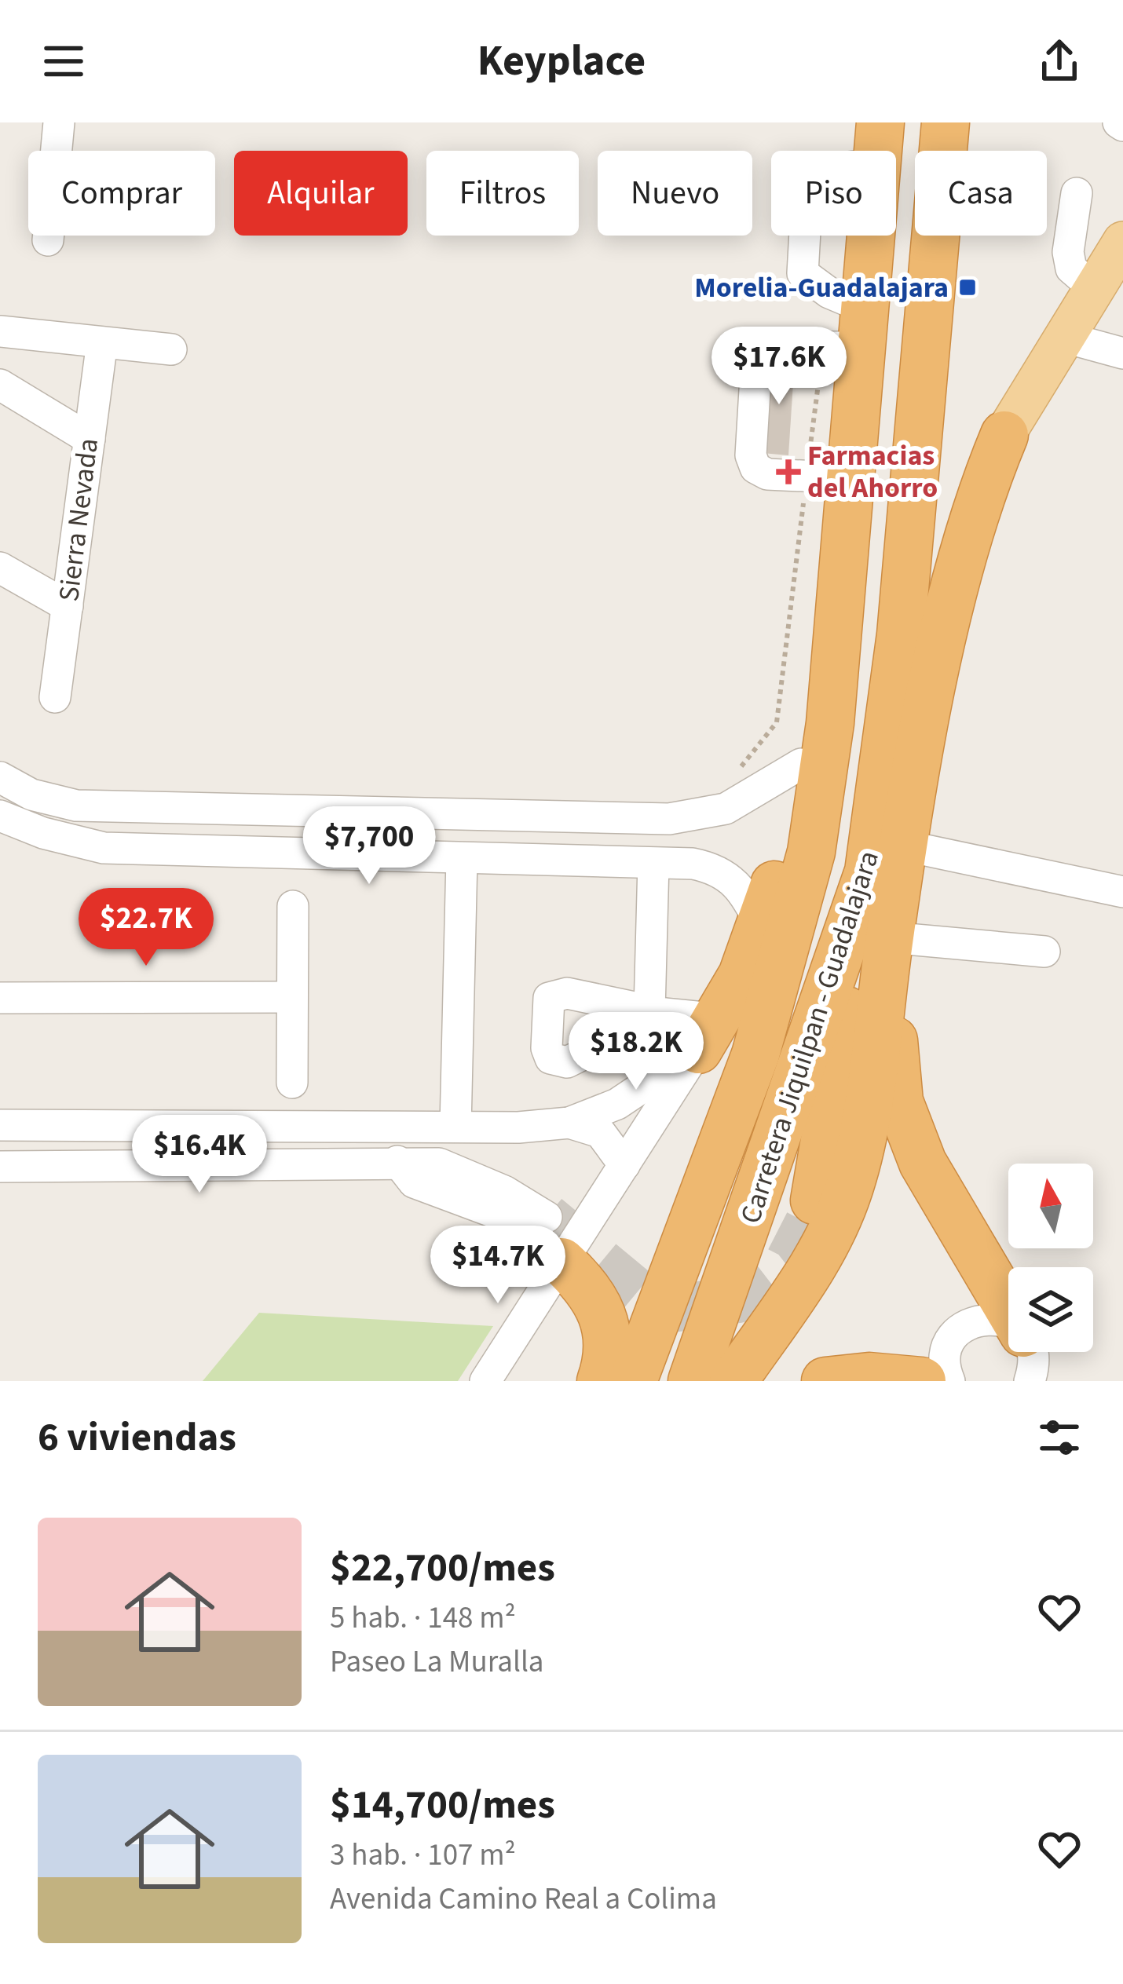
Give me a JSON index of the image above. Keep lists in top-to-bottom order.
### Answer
{
  "streets": {
    "highway": ["Carretera Jiquilpan - Guadalajara"],
    "street": ["Sierra Nevada"]
  },
  "places": {
    "transit": ["Morelia-Guadalajara"],
    "health": ["Farmacias del Ahorro"]
  },
  "north": "top",
  "page": {
    "header": "Keyplace",
    "chip": [
      "Comprar",
      "Alquilar",
      "Filtros",
      "Nuevo",
      "Piso",
      "Casa"
    ],
    "price": [
      "$17.6K",
      "$7,700",
      "$22.7K",
      "$18.2K",
      "$16.4K",
      "$14.7K"
    ],
    "heading": "6 viviendas",
    "list": [
      {
        "name": "$22,700/mes",
        "note": "5 hab. · 148 m² · Paseo La Muralla"
      },
      {
        "name": "$14,700/mes",
        "note": "3 hab. · 107 m² · Avenida Camino Real a Colima"
      }
    ]
  }
}
